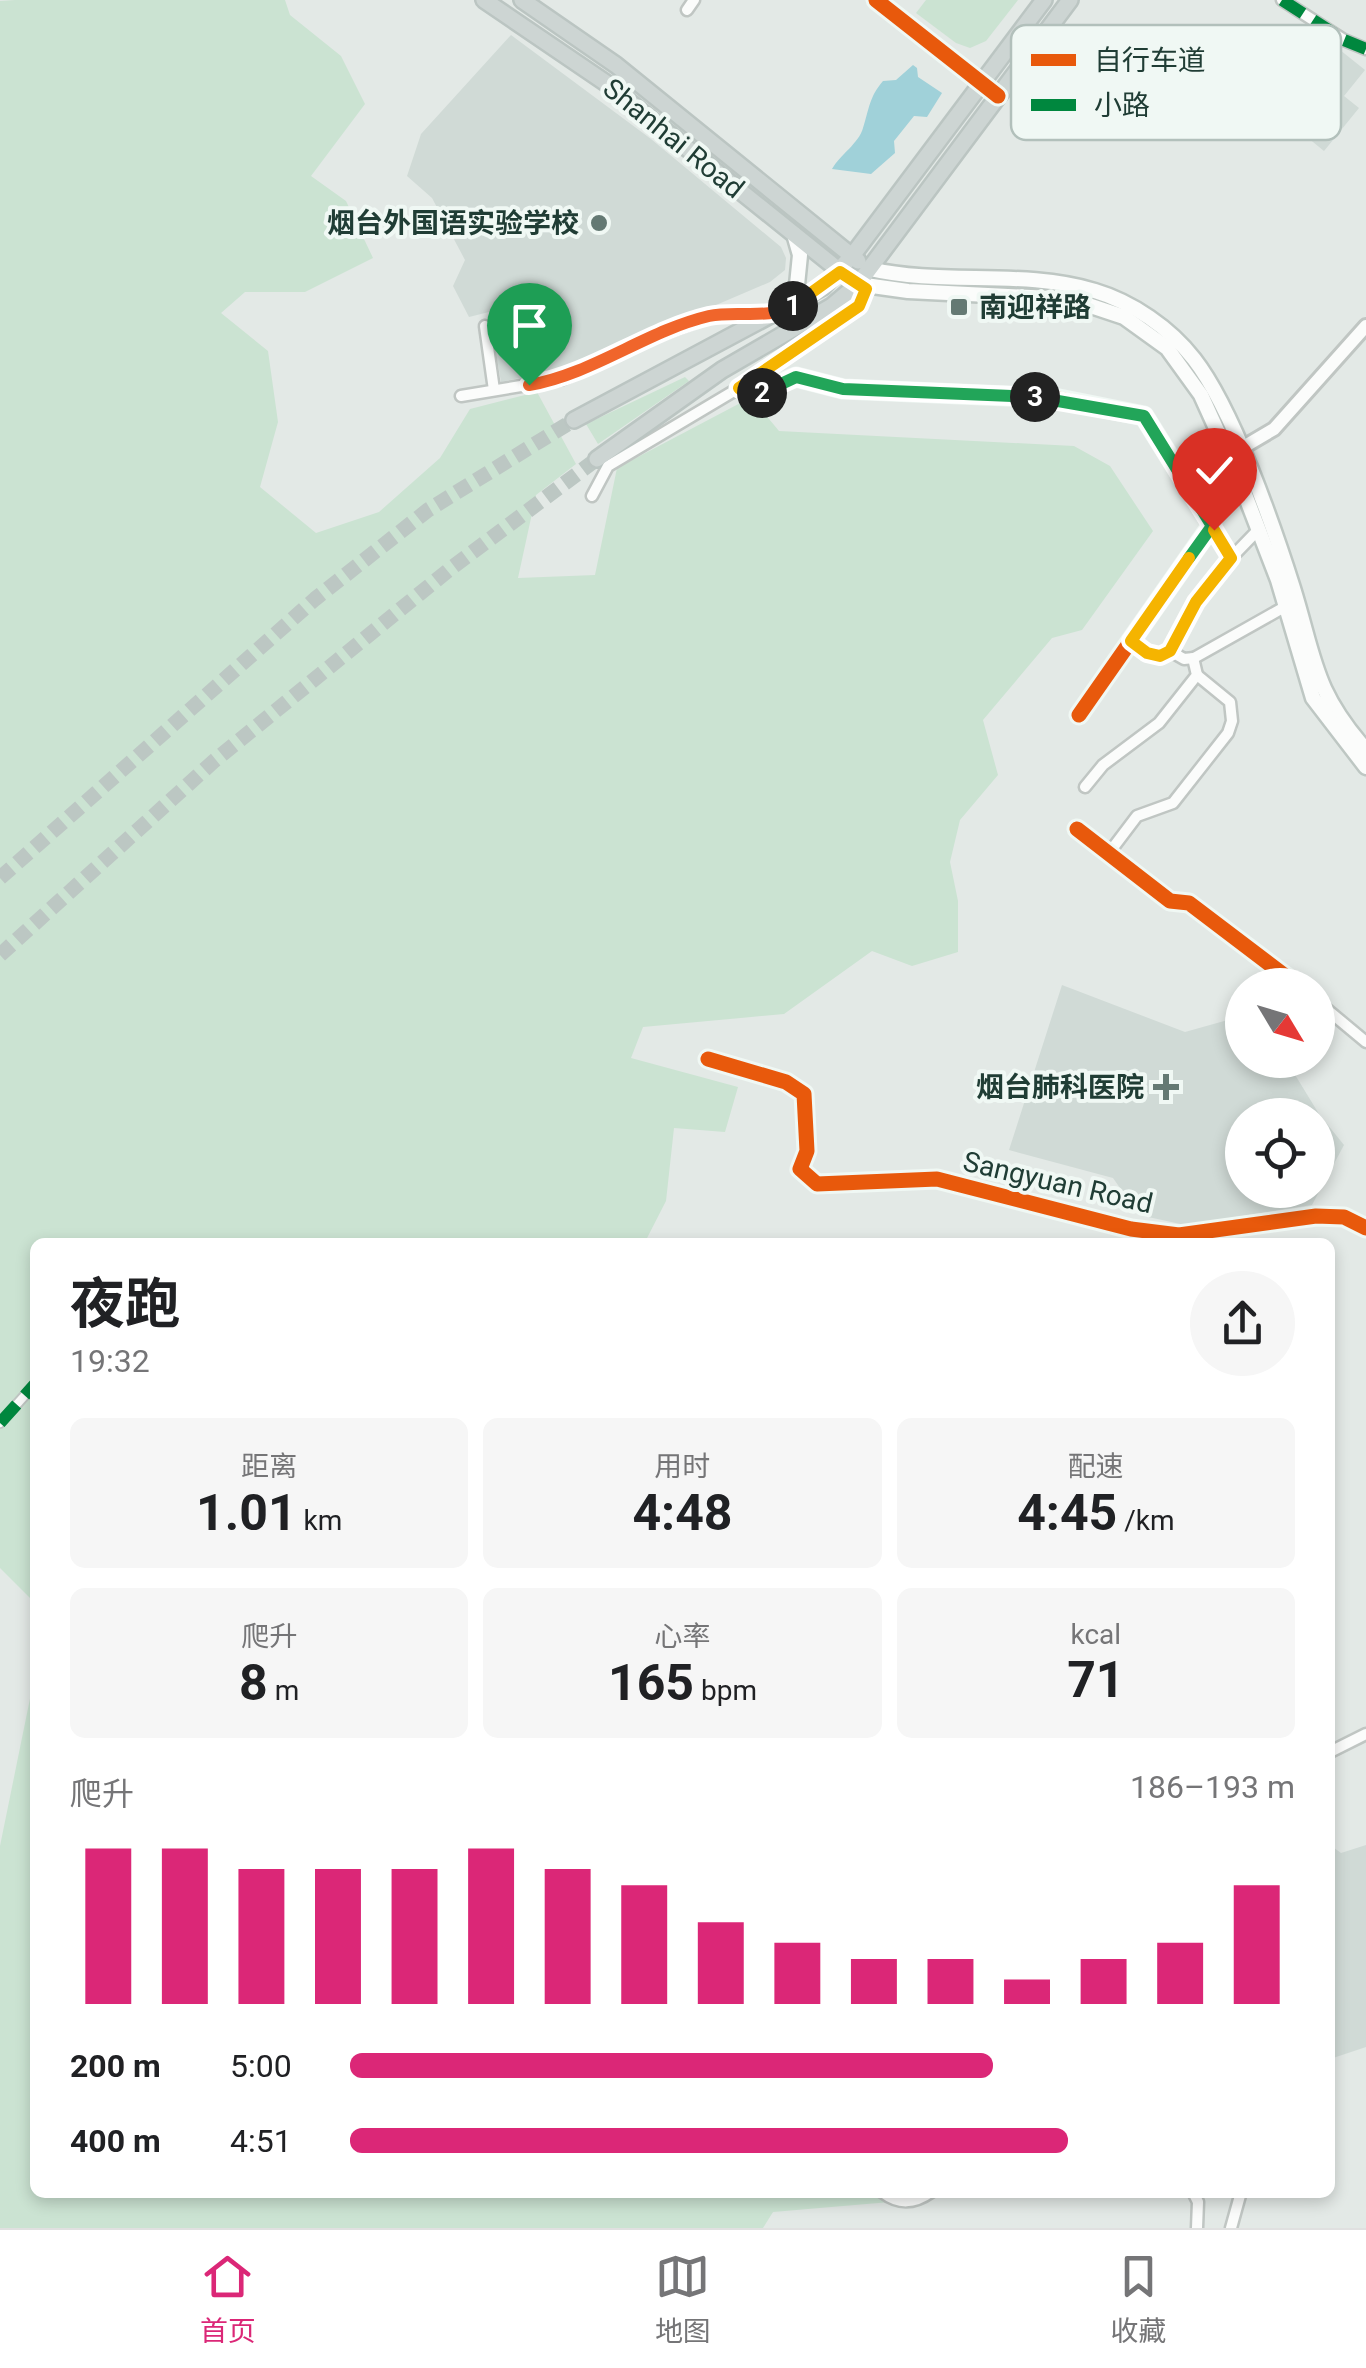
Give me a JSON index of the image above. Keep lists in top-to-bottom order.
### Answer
{
  "streets": {
    "main road": ["Shanhai Road"],
    "street": ["Sangyuan Road"]
  },
  "places": {
    "other": ["烟台外国语实验学校"],
    "transit": ["南迎祥路"],
    "health": ["烟台肺科医院"]
  },
  "legend": ["自行车道", "小路"],
  "north": "bottom right",
  "page": {
    "pins": ["1", "2", "3"],
    "heading": ["夜跑", "19:32"],
    "stats": [
      ["距离", "1.01 km"],
      ["用时", "4:48"],
      ["配速", "4:45 /km"],
      ["爬升", "8 m"],
      ["心率", "165 bpm"],
      ["kcal", "71"]
    ],
    "chart": ["爬升", "186–193 m"],
    "list": [
      {
        "name": "200 m",
        "note": "5:00"
      },
      {
        "name": "400 m",
        "note": "4:51"
      }
    ],
    "tabs": ["首页", "地图", "收藏"]
  }
}
